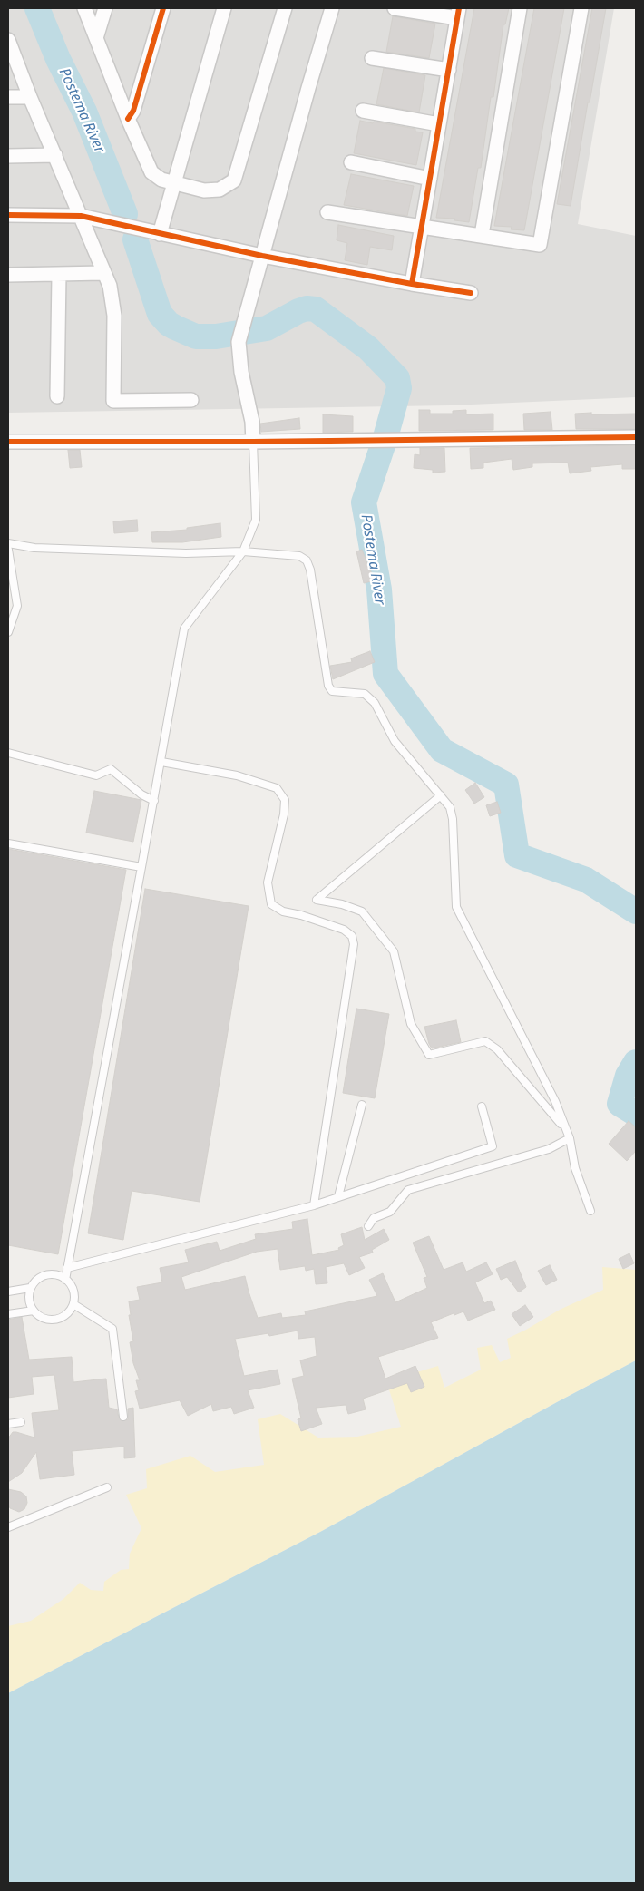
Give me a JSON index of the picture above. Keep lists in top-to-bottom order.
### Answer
{
  "water": ["Postema River"]
}
